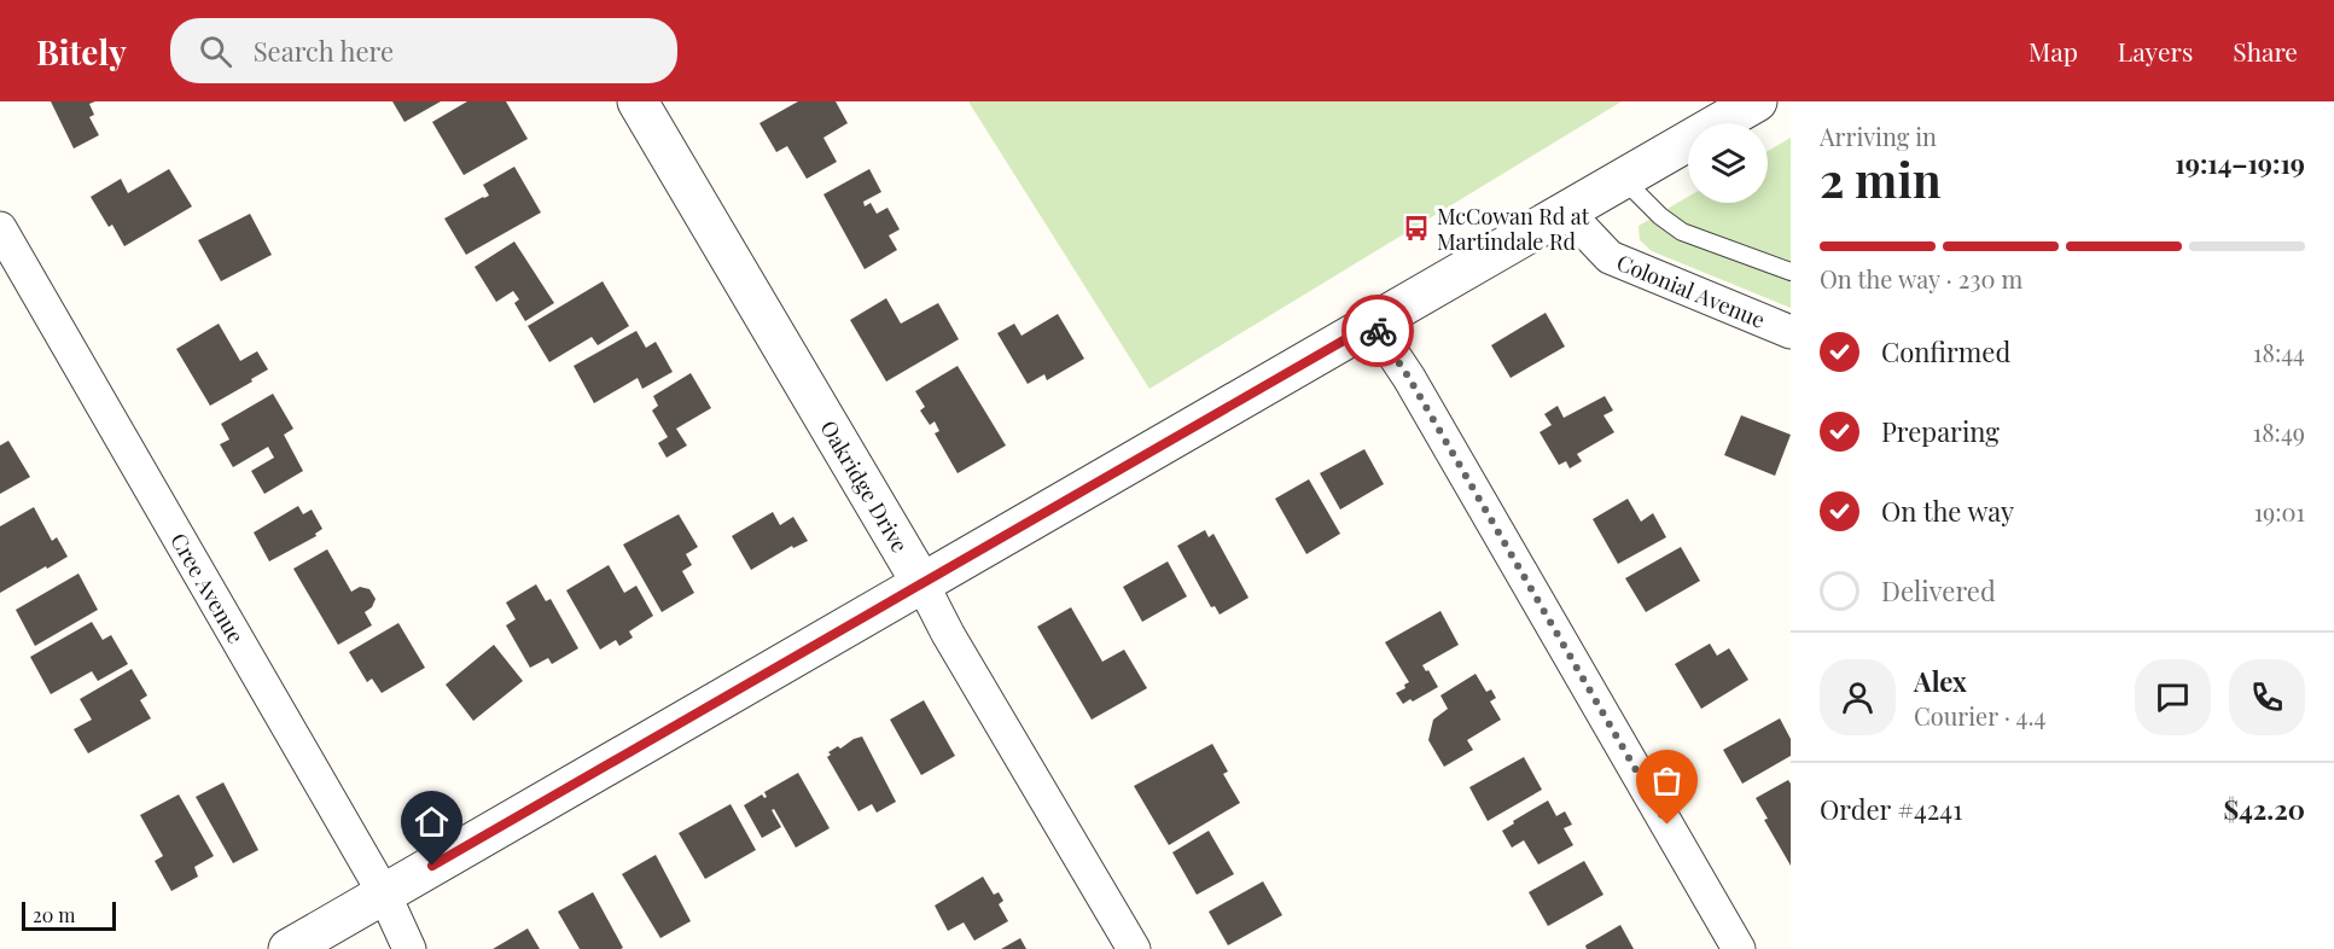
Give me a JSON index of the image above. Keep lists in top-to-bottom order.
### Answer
{
  "streets": {
    "street": ["Colonial Avenue", "Oakridge Drive", "Cree Avenue"]
  },
  "places": {
    "bus stop": ["McCowan Rd at Martindale Rd"]
  },
  "scale_bar": "20 m",
  "page": {
    "header": "Bitely",
    "search": "Search here",
    "nav": ["Map", "Layers", "Share"],
    "heading": ["2 min", "Arriving in", "19:14–19:19"],
    "panel": [
      "Alex",
      "Courier · 4.4",
      "Order #4241",
      "$42.20"
    ],
    "bar": "On the way · 230 m",
    "list": [
      ["Confirmed", "18:44"],
      ["Preparing", "18:49"],
      ["On the way", "19:01"],
      "Delivered"
    ],
    "scale": "20 m"
  }
}
